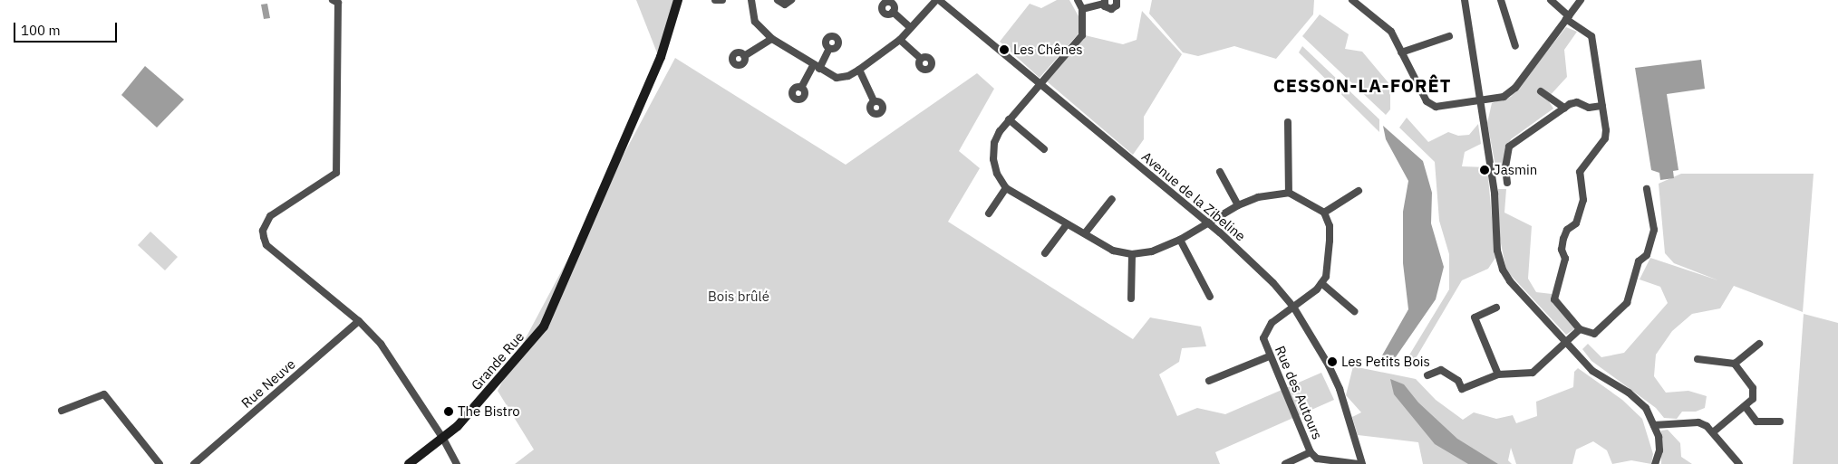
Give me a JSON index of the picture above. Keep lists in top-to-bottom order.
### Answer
{
  "streets": {
    "main road": ["Grande Rue"],
    "street": ["Avenue de la Zibeline", "Rue Neuve", "Rue des Autours"]
  },
  "crossings": [
    ["Avenue de la Zibeline", "Rue des Autours"]
  ],
  "districts": ["CESSON-LA-FORÊT"],
  "parks": ["Bois brûlé"],
  "places": [
    "Les Chênes",
    "Jasmin",
    "Les Petits Bois",
    "The Bistro"
  ],
  "scale_bar": "100 m"
}
